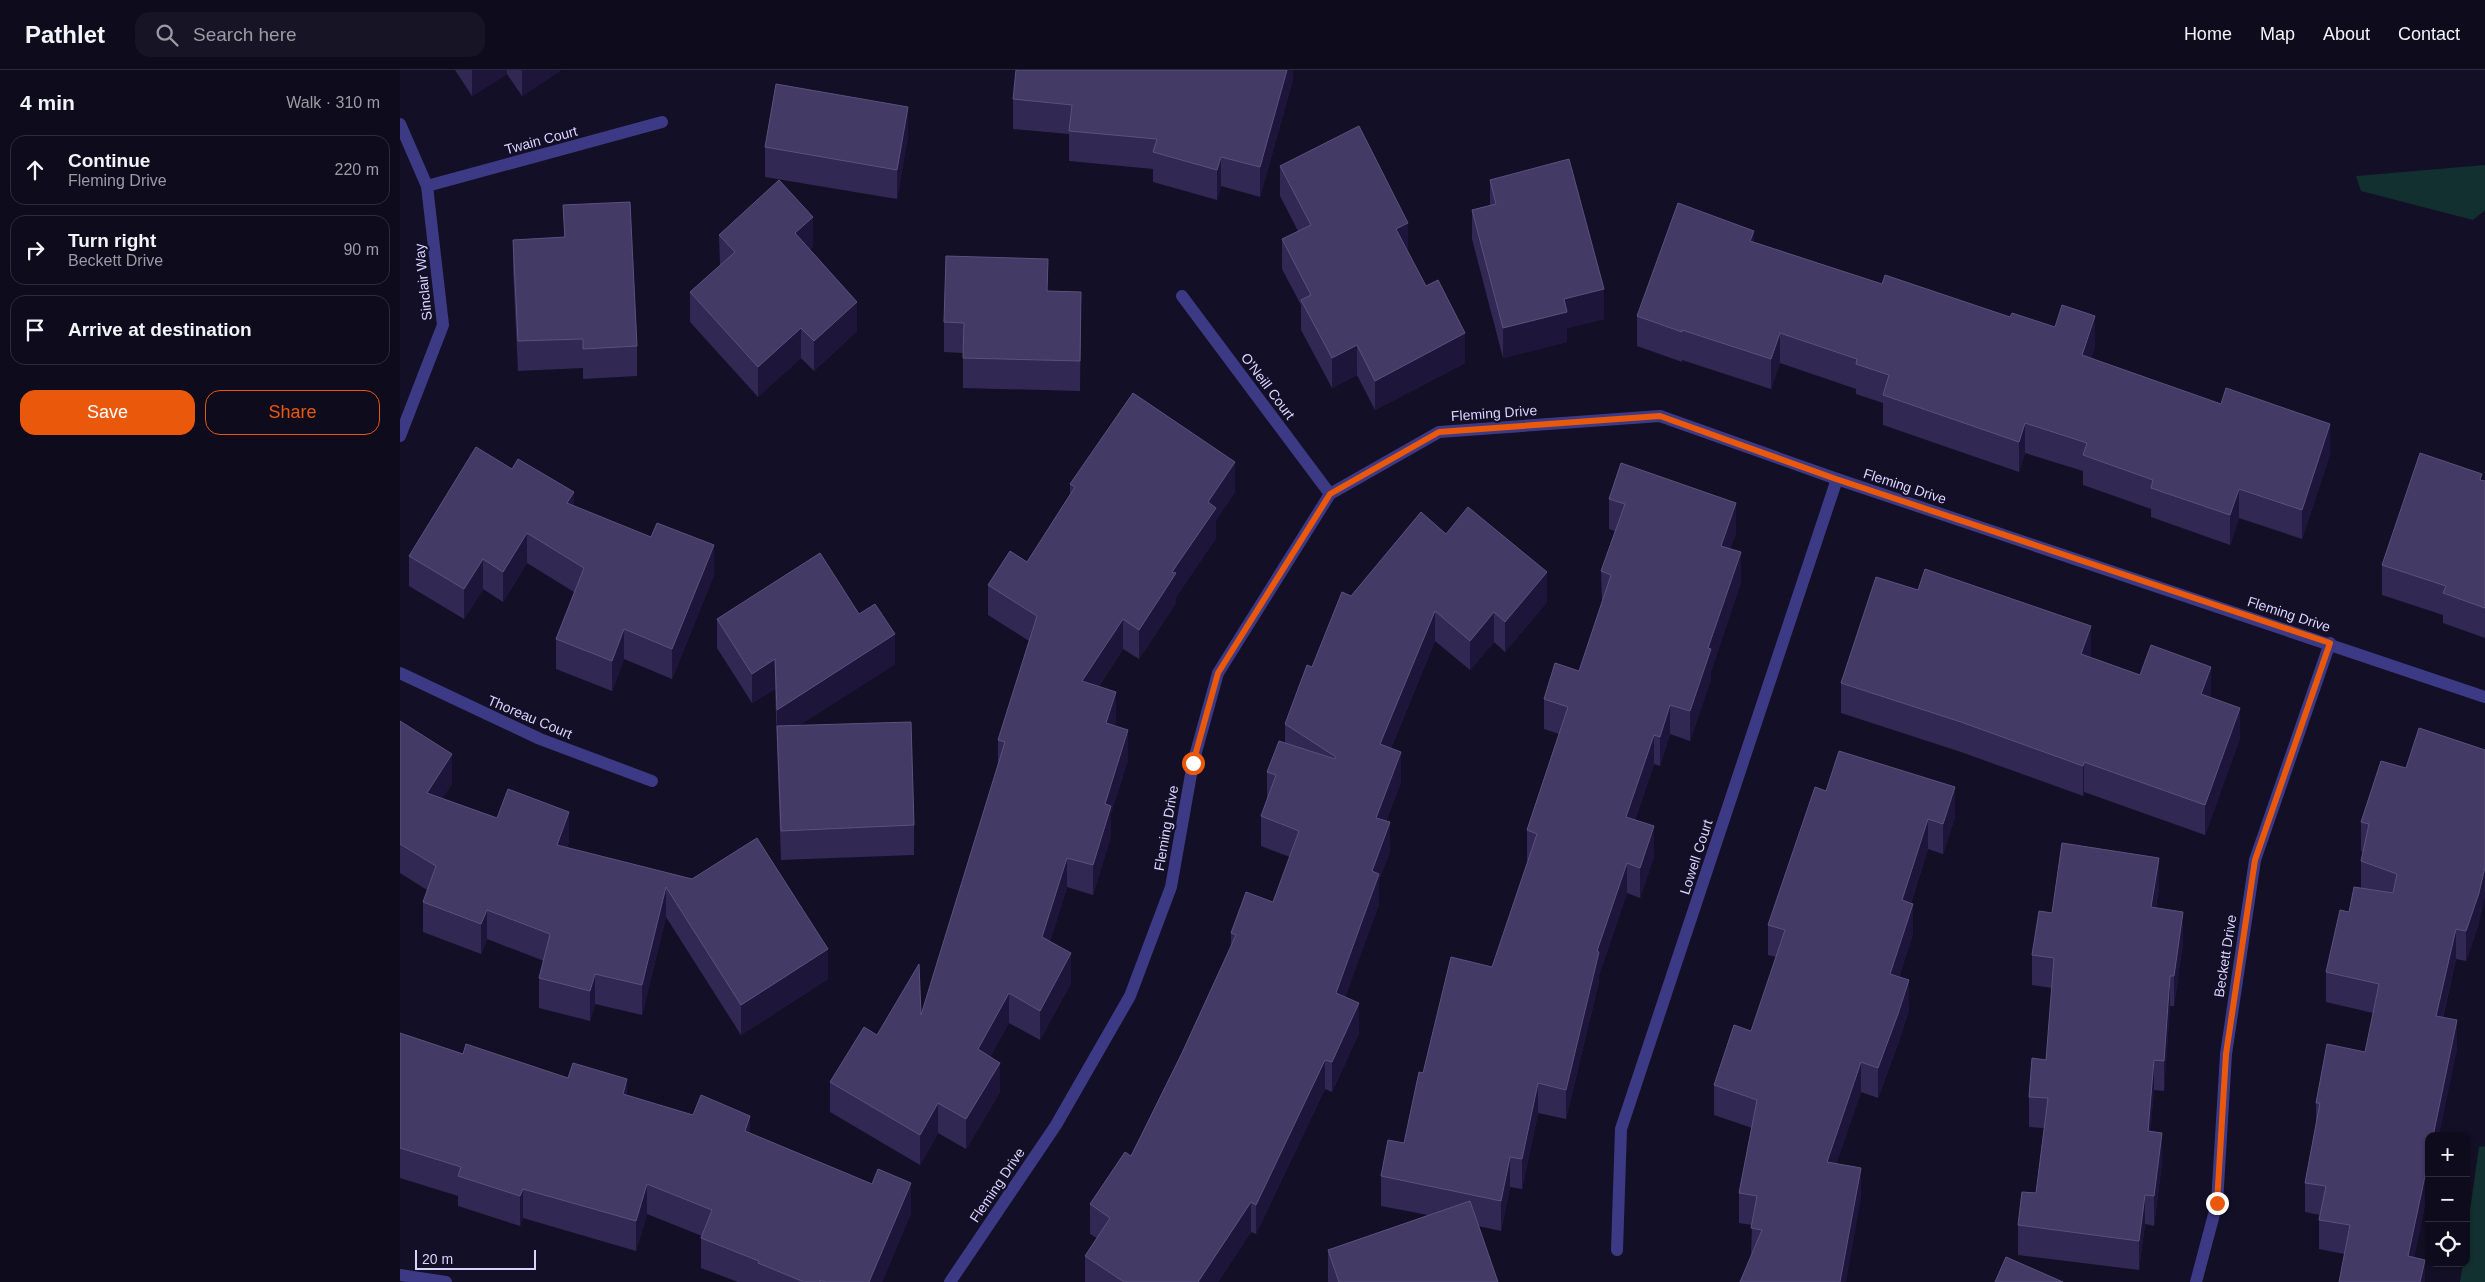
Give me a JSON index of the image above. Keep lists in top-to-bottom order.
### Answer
{
  "streets": {
    "street": [
      "Twain Court",
      "Sinclair Way",
      "O'Neill Court",
      "Fleming Drive",
      "Thoreau Court",
      "Lowell Court",
      "Beckett Drive"
    ]
  },
  "crossings": [
    ["Twain Court", "Sinclair Way"],
    ["O'Neill Court", "Fleming Drive"],
    ["Fleming Drive", "Lowell Court"],
    ["Fleming Drive", "Beckett Drive"]
  ],
  "scale_bar": "20 m",
  "page": {
    "header": "Pathlet",
    "search": "Search here",
    "nav": [
      "Home",
      "Map",
      "About",
      "Contact"
    ],
    "heading": ["4 min", "Walk · 310 m"],
    "list": [
      ["Continue", "Fleming Drive", "220 m"],
      ["Turn right", "Beckett Drive", "90 m"],
      "Arrive at destination"
    ],
    "buttons": ["Save", "Share"],
    "map_buttons": ["+", "−"],
    "scale": "20 m"
  }
}
